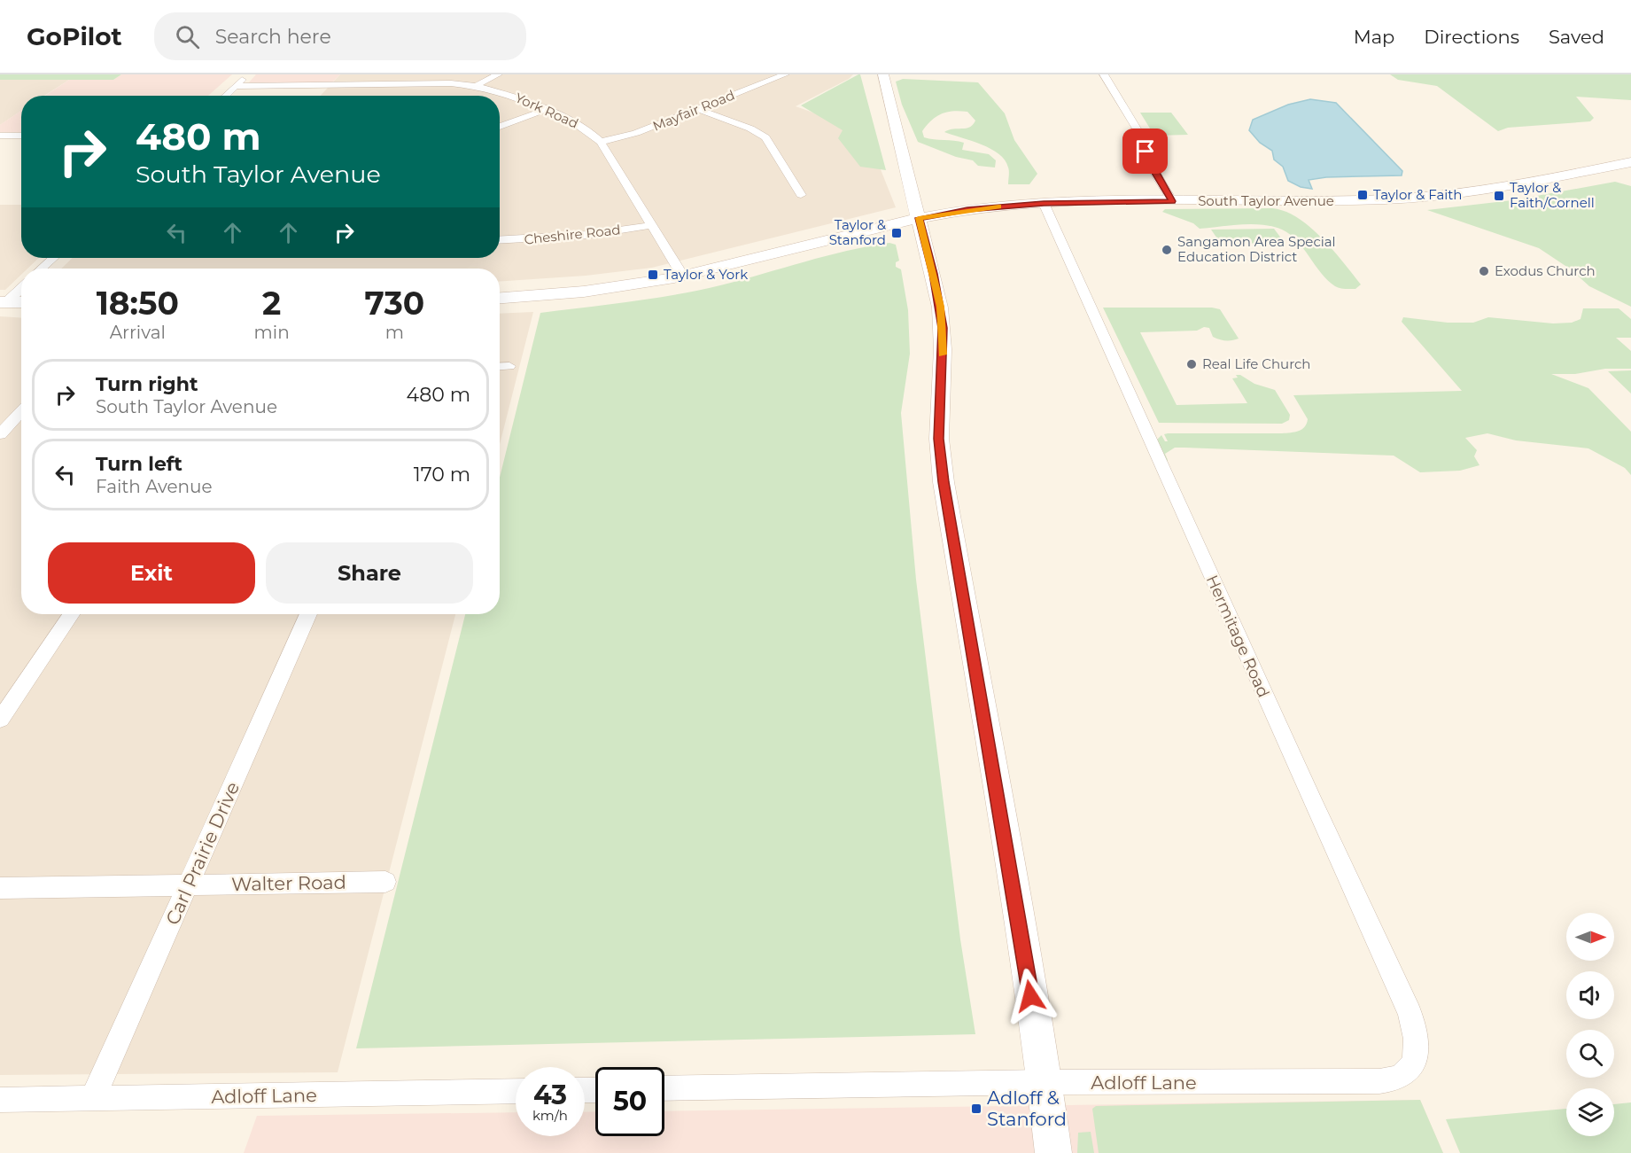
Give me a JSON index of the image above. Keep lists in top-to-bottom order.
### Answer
{
  "streets": {
    "street": [
      "York Road",
      "Mayfair Road",
      "South Taylor Avenue",
      "Cheshire Road",
      "Hermitage Road",
      "Carl Prairie Drive",
      "Walter Road",
      "Adloff Lane"
    ]
  },
  "crossings": [
    ["York Road", "Mayfair Road"],
    ["York Road", "South Taylor Avenue"],
    ["York Road", "Cheshire Road"],
    ["South Taylor Avenue", "Hermitage Road"],
    ["Hermitage Road", "Adloff Lane"],
    ["Carl Prairie Drive", "Walter Road"],
    ["Carl Prairie Drive", "Adloff Lane"]
  ],
  "places": {
    "transit": [
      "Taylor & Faith",
      "Taylor & Faith/Cornell",
      "Taylor & Stanford",
      "Taylor & York",
      "Adloff & Stanford"
    ],
    "other": ["Sangamon Area Special Education District", "Exodus Church", "Real Life Church"]
  },
  "north": "right",
  "page": {
    "header": "GoPilot",
    "search": "Search here",
    "nav": ["Map", "Directions", "Saved"],
    "turn": ["480 m", "South Taylor Avenue"],
    "eta": [
      "18:50",
      "Arrival",
      "2",
      "min",
      "730",
      "m"
    ],
    "list": [
      {
        "name": "Turn right",
        "note": "South Taylor Avenue",
        "value": "480 m"
      },
      {
        "name": "Turn left",
        "note": "Faith Avenue",
        "value": "170 m"
      }
    ],
    "buttons": ["Exit", "Share"],
    "speed": "43 km/h",
    "limit": "50"
  }
}
